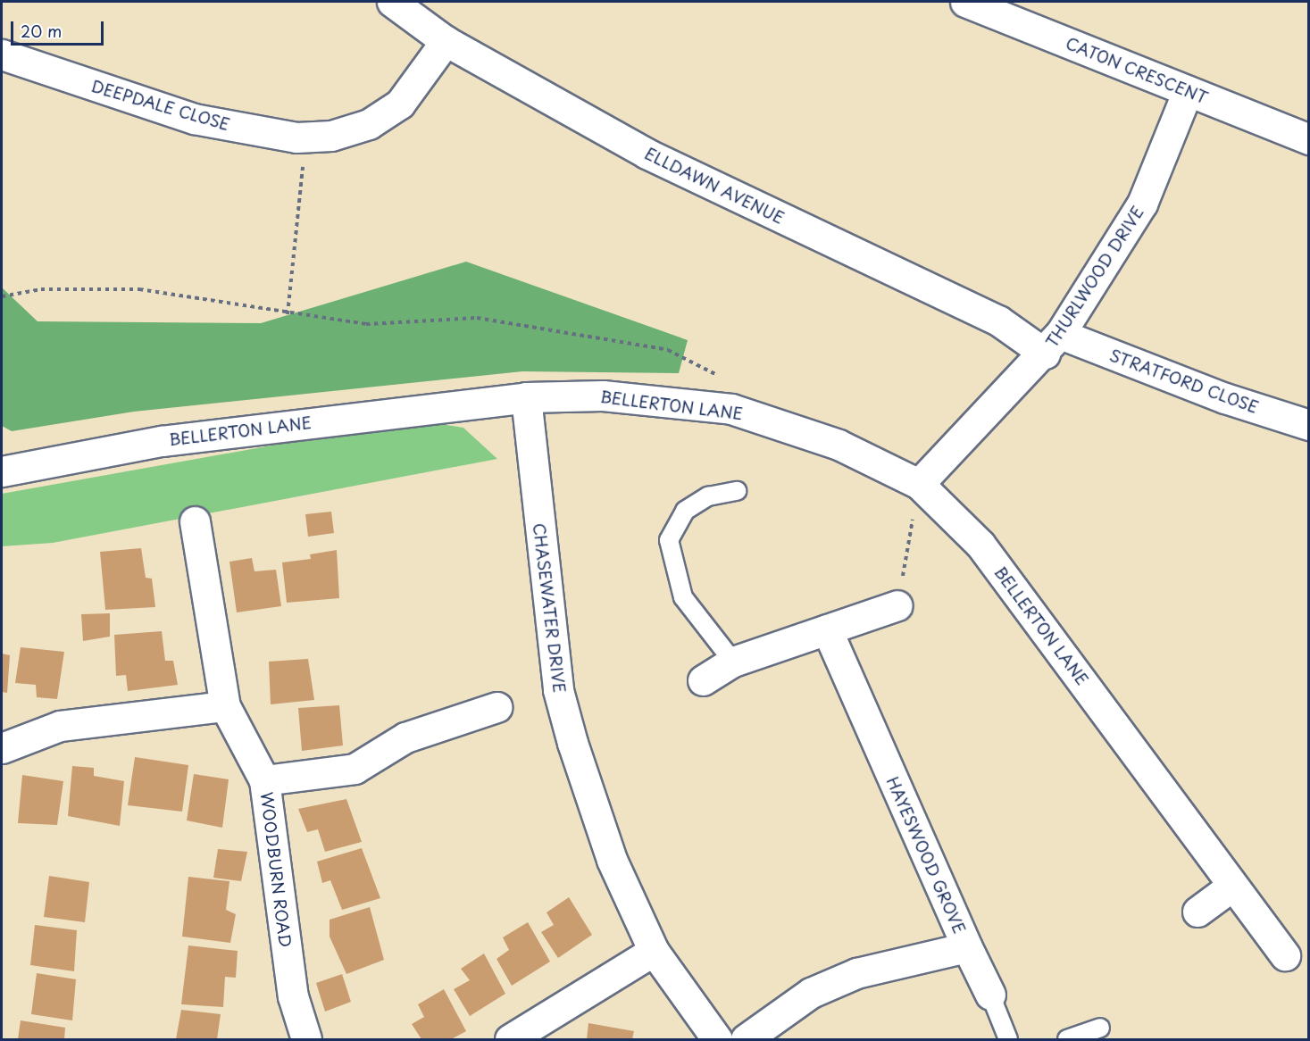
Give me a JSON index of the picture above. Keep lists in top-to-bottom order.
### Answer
{
  "streets": {
    "street": [
      "CATON CRESCENT",
      "DEEPDALE CLOSE",
      "ELLDAWN AVENUE",
      "THURLWOOD DRIVE",
      "STRATFORD CLOSE",
      "BELLERTON LANE",
      "CHASEWATER DRIVE",
      "HAYESWOOD GROVE",
      "WOODBURN ROAD"
    ]
  },
  "crossings": [
    ["CATON CRESCENT", "THURLWOOD DRIVE"],
    ["DEEPDALE CLOSE", "ELLDAWN AVENUE"],
    ["ELLDAWN AVENUE", "THURLWOOD DRIVE"],
    ["ELLDAWN AVENUE", "STRATFORD CLOSE"],
    ["THURLWOOD DRIVE", "STRATFORD CLOSE"],
    ["THURLWOOD DRIVE", "BELLERTON LANE"],
    ["BELLERTON LANE", "CHASEWATER DRIVE"]
  ],
  "scale_bar": "20 m"
}
